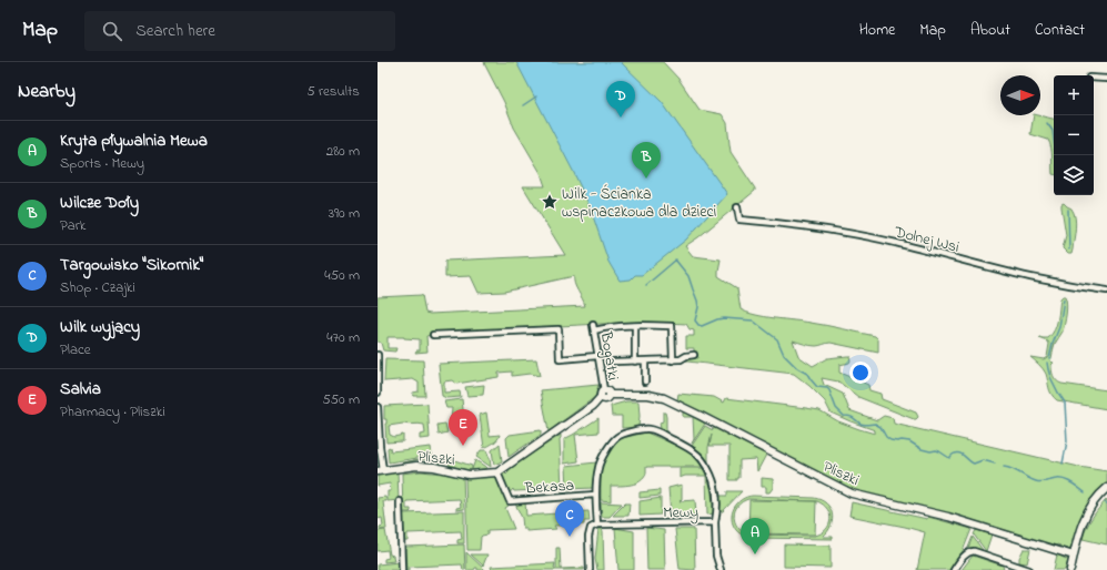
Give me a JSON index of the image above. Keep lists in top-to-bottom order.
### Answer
{
  "streets": {
    "street": [
      "Dolnej Wsi",
      "Bogatki",
      "Pliszki",
      "Bekasa",
      "Mewy"
    ]
  },
  "crossings": [
    ["Bogatki", "Pliszki"],
    ["Pliszki", "Bekasa"],
    ["Bekasa", "Mewy"]
  ],
  "places": {
    "place": ["Wilk - Ścianka wspinaczkowa dla dzieci"]
  },
  "north": "right",
  "page": {
    "header": "Map",
    "search": "Search here",
    "nav": [
      "Home",
      "Map",
      "About",
      "Contact"
    ],
    "heading": ["Nearby", "5 results"],
    "map_buttons": ["+", "−"],
    "pins": [
      "D",
      "B",
      "E",
      "C",
      "A"
    ],
    "list": [
      {
        "mark": "A",
        "name": "Kryta pływalnia Mewa",
        "note": "Sports · Mewy",
        "value": "280 m"
      },
      {
        "mark": "B",
        "name": "Wilcze Doły",
        "note": "Park",
        "value": "390 m"
      },
      {
        "mark": "C",
        "name": "Targowisko \"Sikornik\"",
        "note": "Shop · Czajki",
        "value": "450 m"
      },
      {
        "mark": "D",
        "name": "Wilk wyjący",
        "note": "Place",
        "value": "470 m"
      },
      {
        "mark": "E",
        "name": "Salvia",
        "note": "Pharmacy · Pliszki",
        "value": "550 m"
      }
    ]
  }
}
